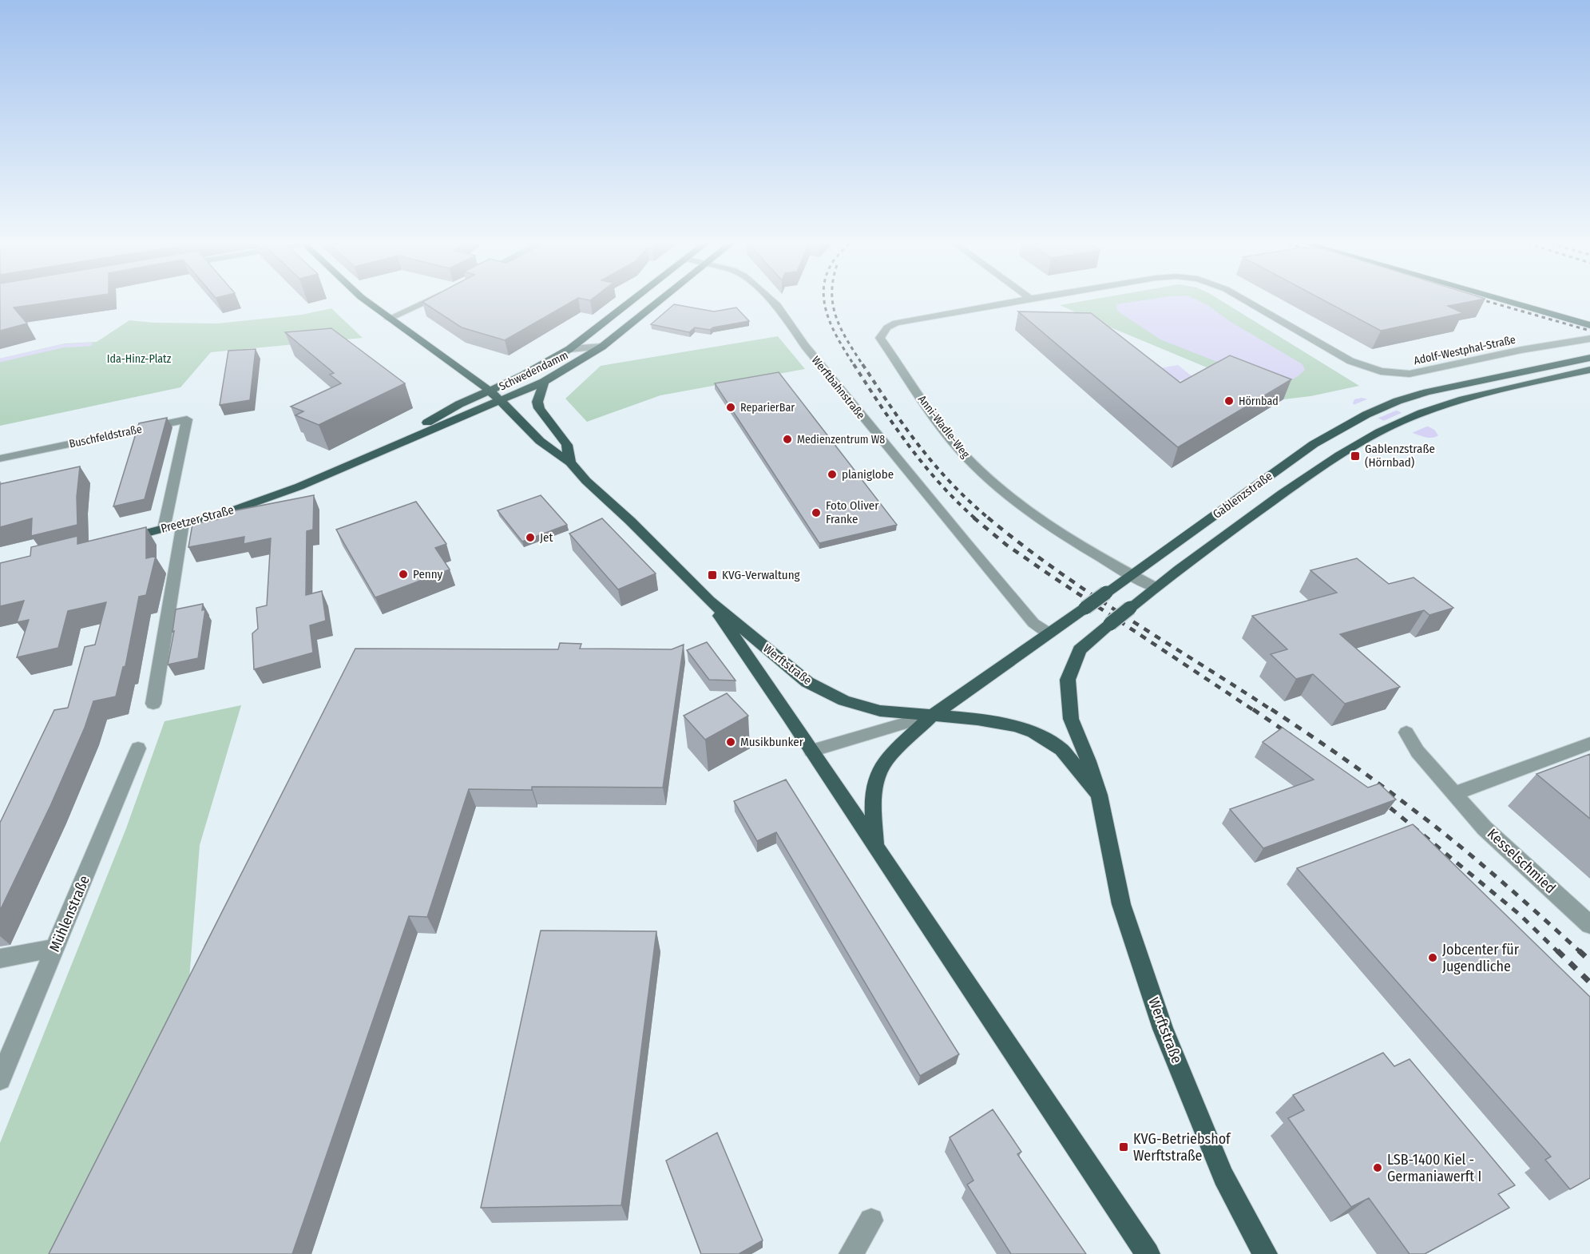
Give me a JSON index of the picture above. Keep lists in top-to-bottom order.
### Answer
{
  "streets": {
    "main road": [
      "Schwedendamm",
      "Gablenzstraße",
      "Preetzer Straße",
      "Werftstraße"
    ],
    "street": [
      "Adolf-Westphal-Straße",
      "Werftbahnstraße",
      "Anni-Wadle-Weg",
      "Buschfeldstraße",
      "Kesselschmied",
      "Mühlenstraße"
    ]
  },
  "crossings": [
    ["Schwedendamm", "Preetzer Straße"],
    ["Schwedendamm", "Werftstraße"],
    ["Werftbahnstraße", "Gablenzstraße"],
    ["Anni-Wadle-Weg", "Gablenzstraße"],
    ["Buschfeldstraße", "Preetzer Straße"],
    ["Gablenzstraße", "Werftstraße"],
    ["Preetzer Straße", "Werftstraße"]
  ],
  "parks": ["Ida-Hinz-Platz"],
  "places": {
    "other": [
      "Hörnbad",
      "ReparierBar",
      "Medienzentrum W8",
      "planiglobe",
      "Foto Oliver Franke",
      "Jet",
      "Penny",
      "Musikbunker",
      "Jobcenter für Jugendliche",
      "LSB-1400 Kiel - Germaniawerft I"
    ],
    "transit": ["Gablenzstraße (Hörnbad)", "KVG-Verwaltung", "KVG-Betriebshof Werftstraße"]
  }
}
